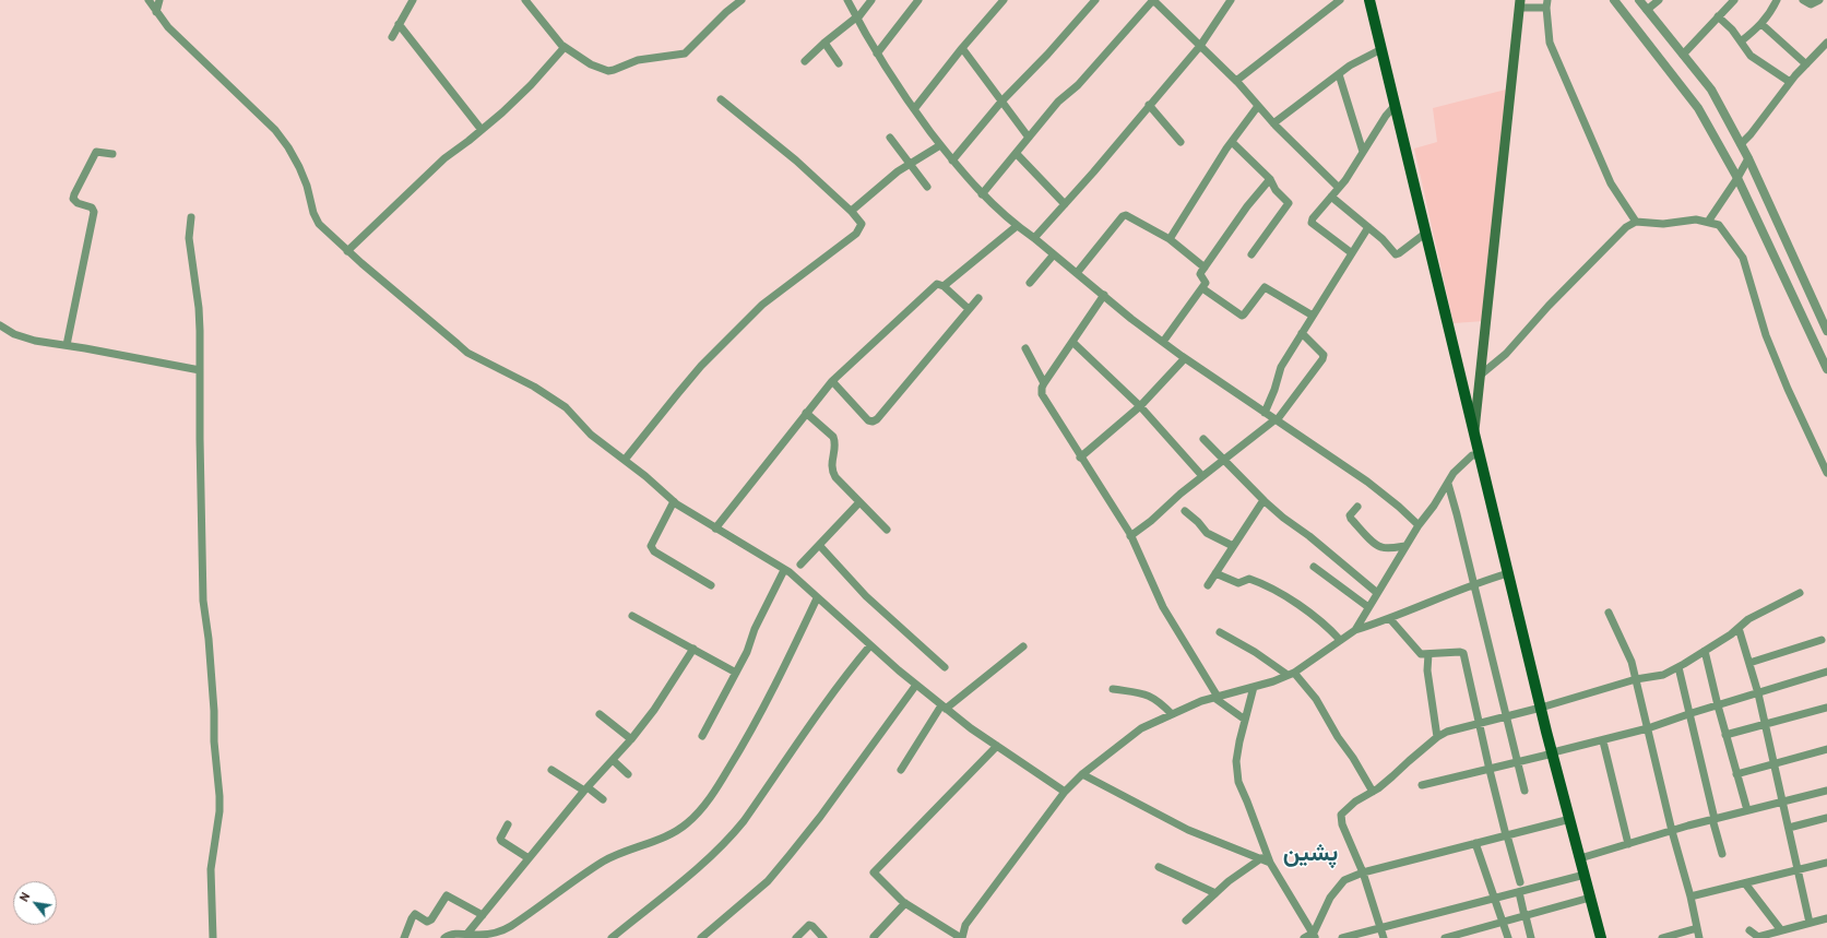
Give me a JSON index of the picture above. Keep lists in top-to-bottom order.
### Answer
{
  "districts": ["پشین"],
  "north": "top left"
}
